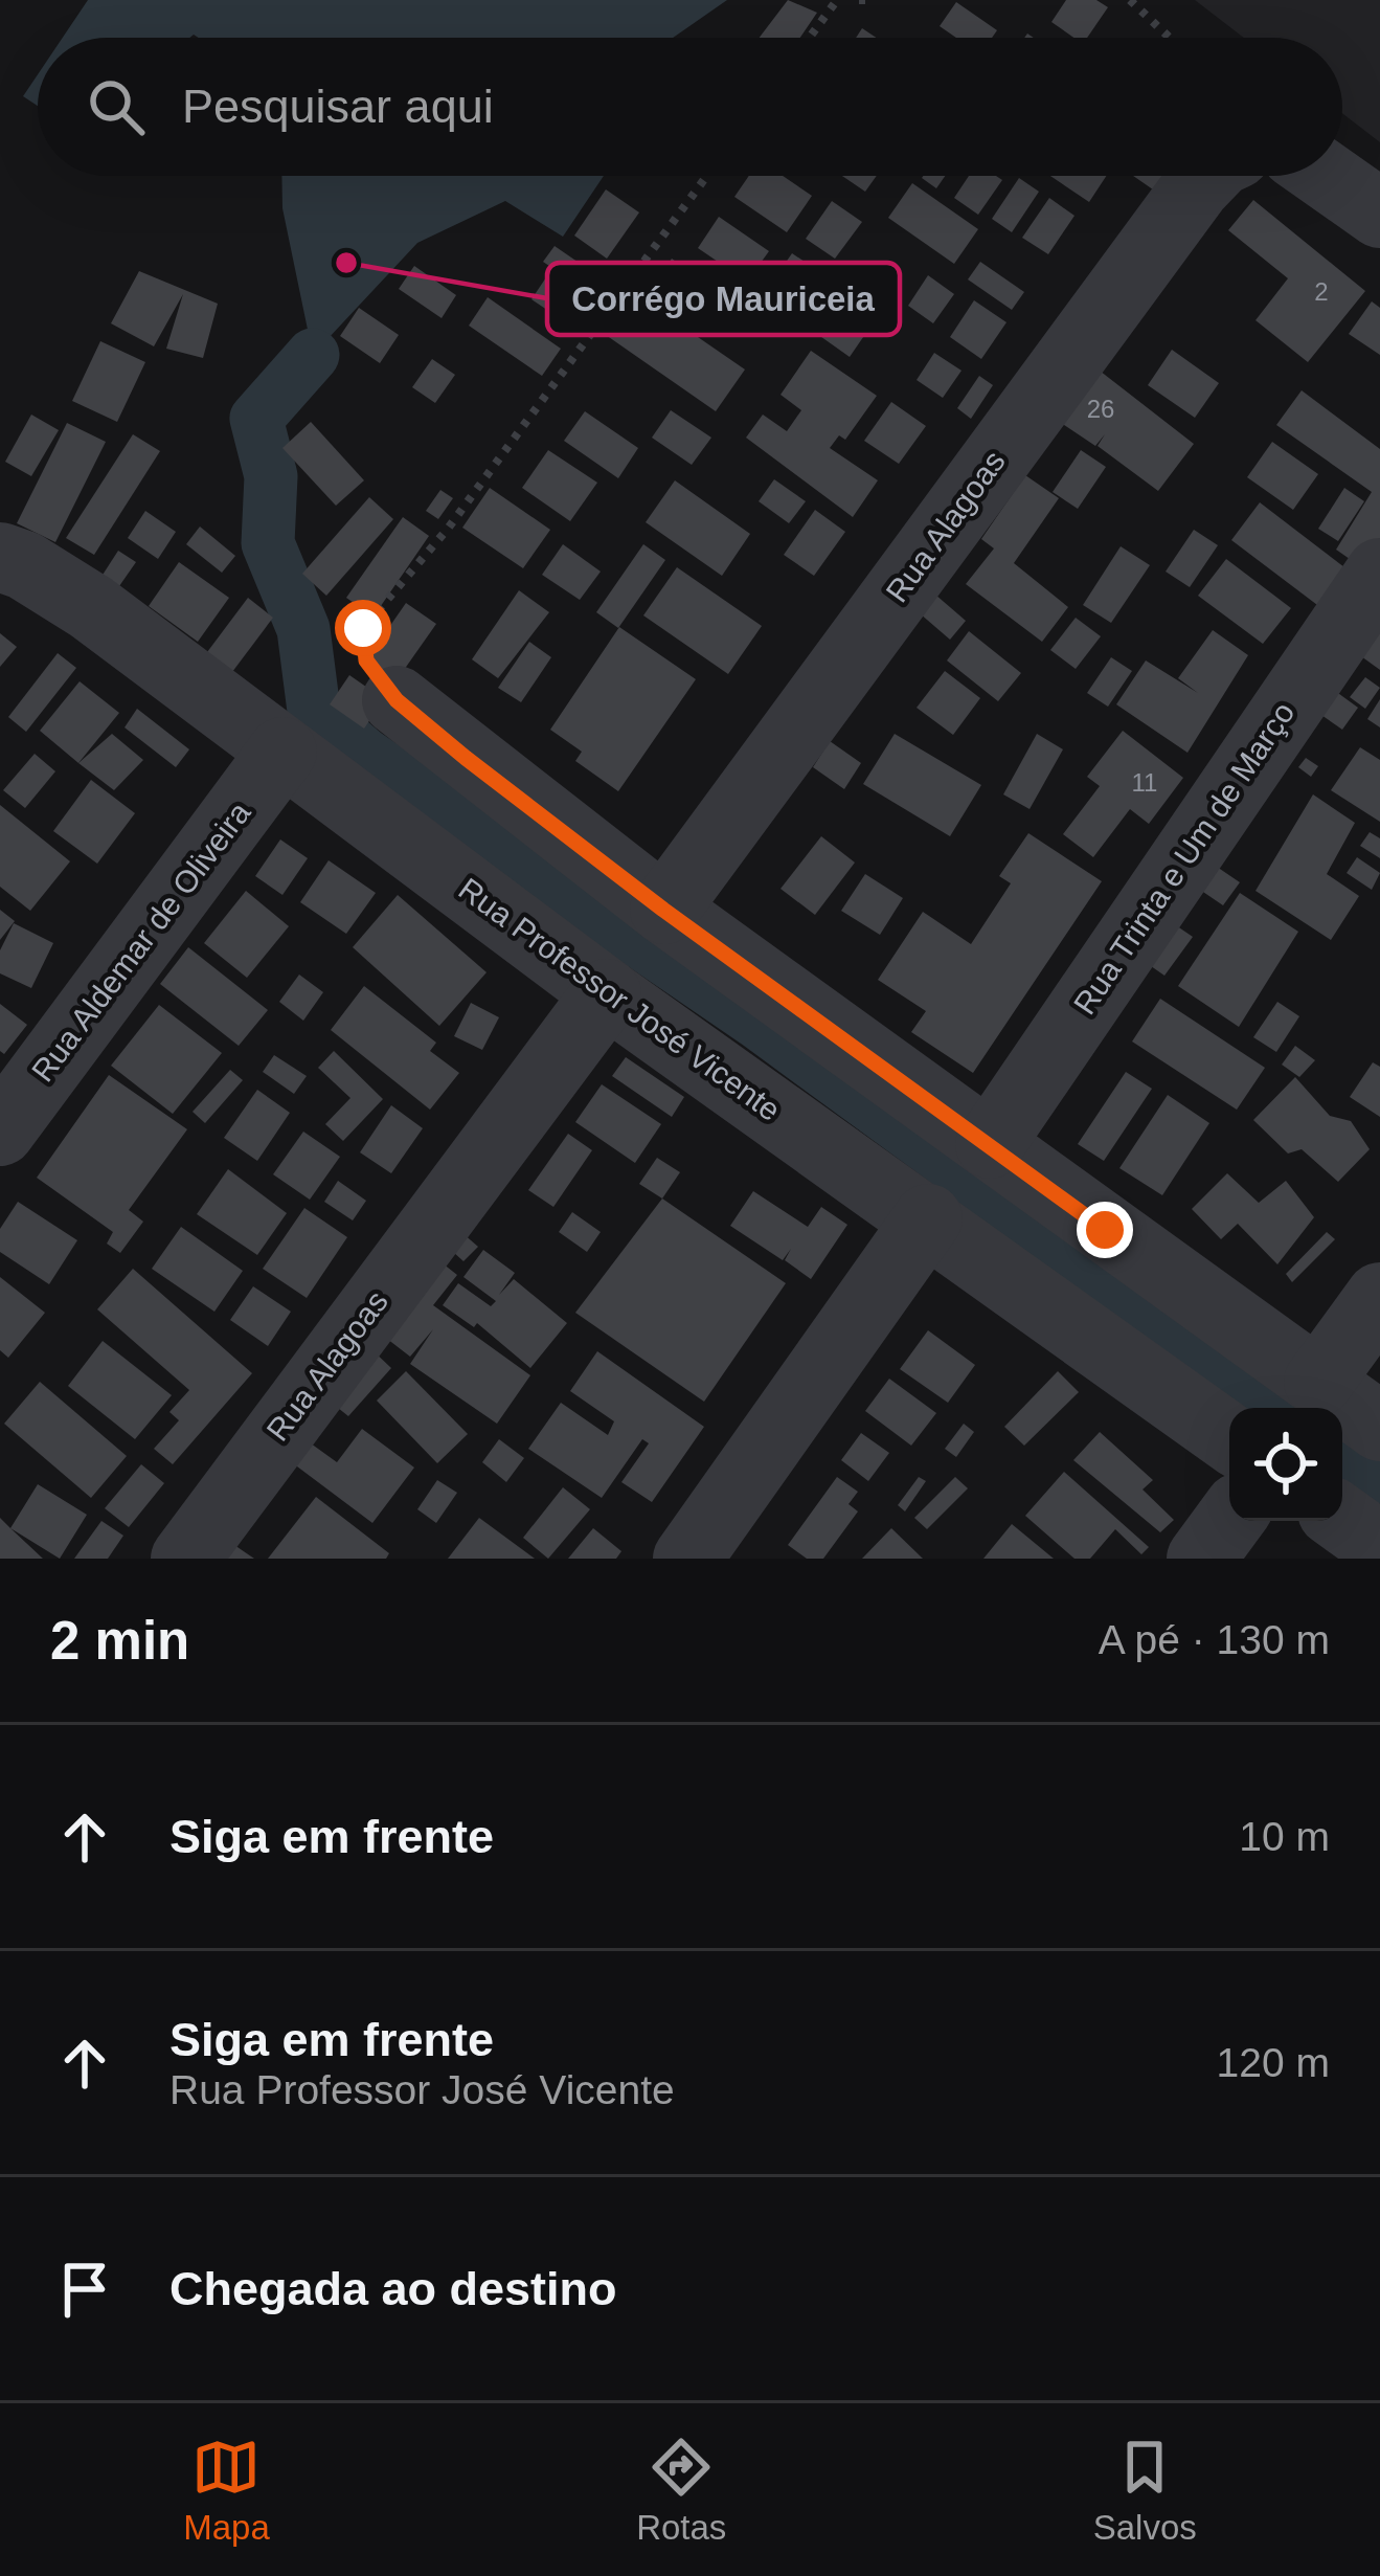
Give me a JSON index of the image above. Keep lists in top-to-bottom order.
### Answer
{
  "streets": {
    "street": [
      "Rua Alagoas",
      "Rua Trinta e Um de Março",
      "Rua Aldemar de Oliveira",
      "Rua Professor José Vicente"
    ]
  },
  "crossings": [
    ["Rua Alagoas", "Rua Professor José Vicente"],
    ["Rua Aldemar de Oliveira", "Rua Professor José Vicente"]
  ],
  "places": ["Corrégo Mauriceia"],
  "house_numbers": ["2", "26", "11"],
  "page": {
    "search": "Pesquisar aqui",
    "heading": ["2 min", "A pé · 130 m"],
    "list": [
      ["Siga em frente", "10 m"],
      ["Siga em frente", "Rua Professor José Vicente", "120 m"],
      "Chegada ao destino"
    ],
    "nav": ["Mapa", "Rotas", "Salvos"]
  }
}
